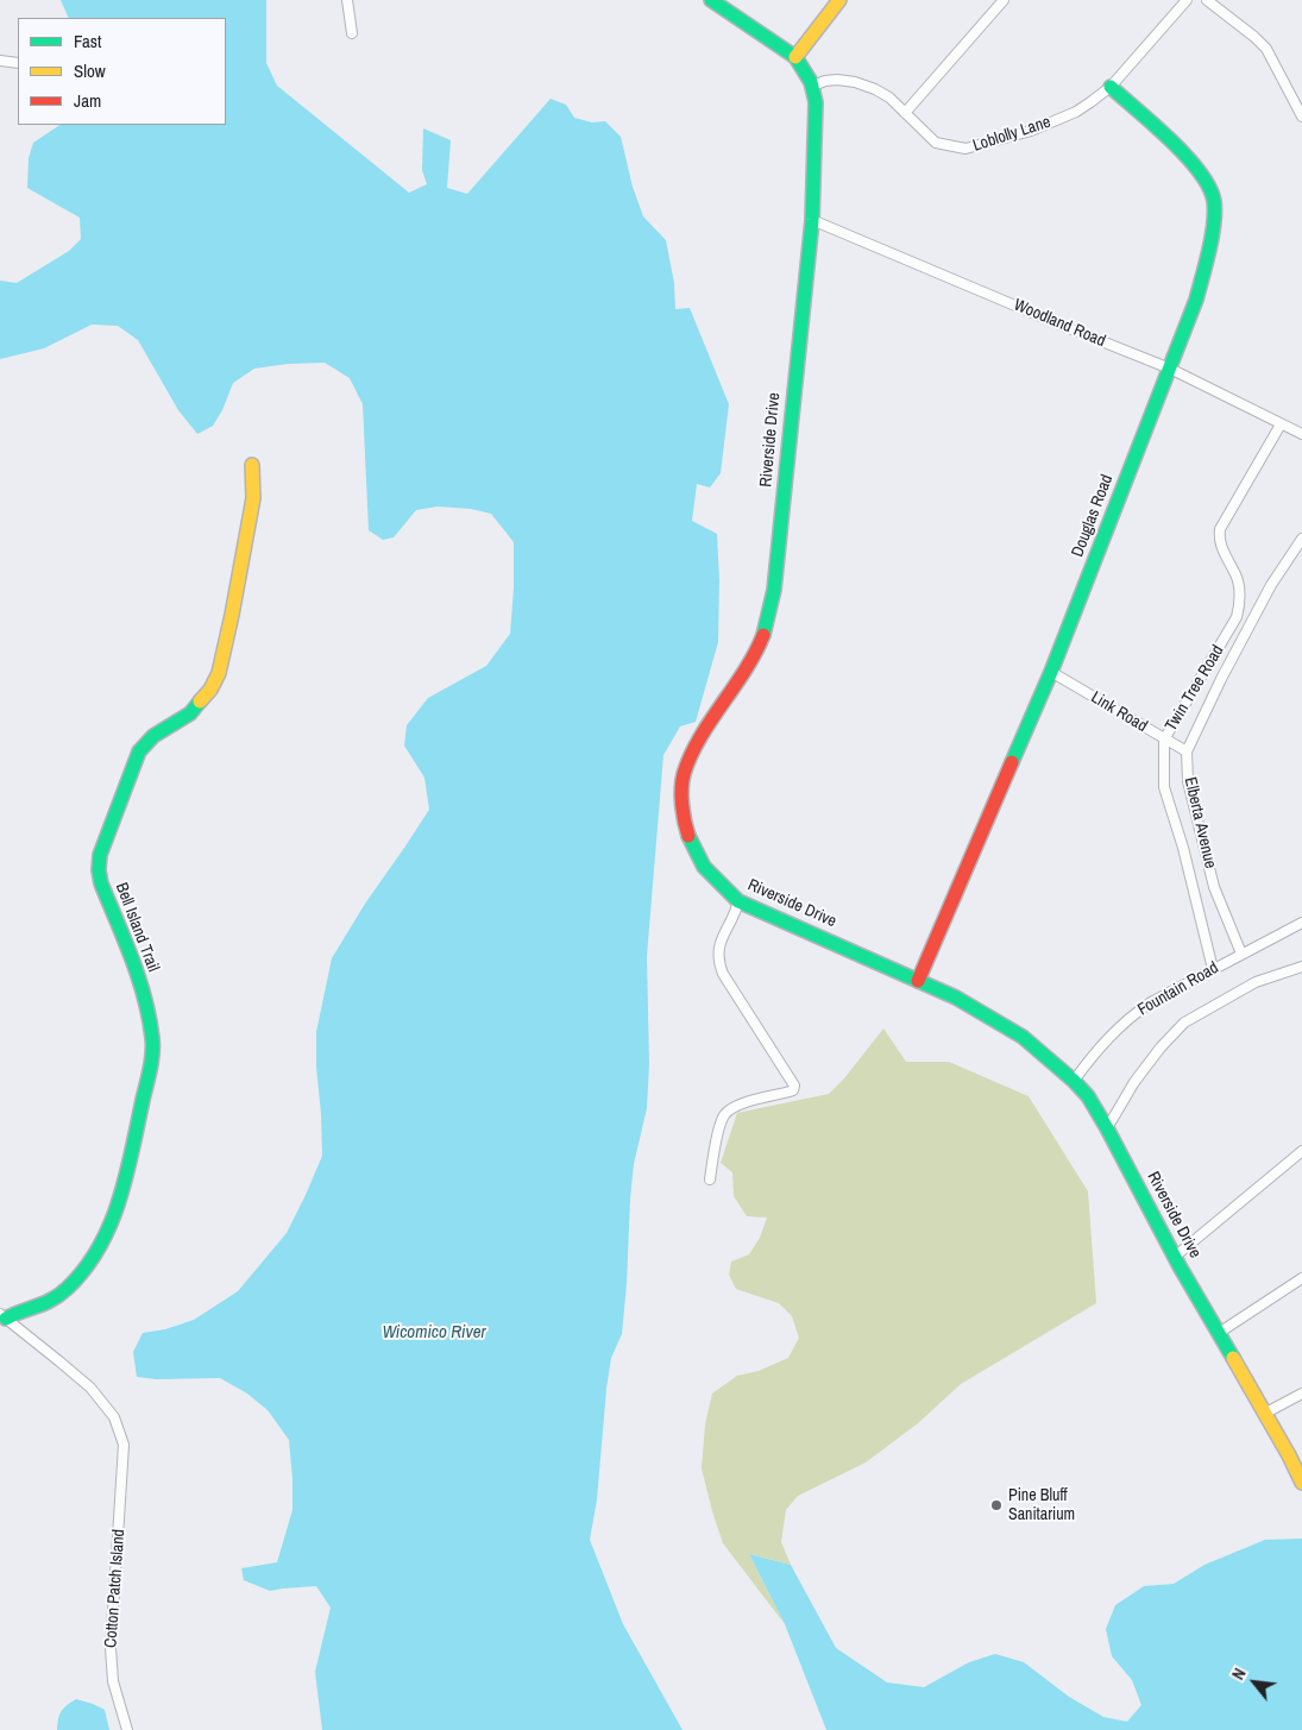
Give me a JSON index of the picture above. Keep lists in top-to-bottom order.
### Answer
{
  "streets": {
    "street": [
      "Loblolly Lane",
      "Woodland Road",
      "Riverside Drive",
      "Douglas Road",
      "Twin Tree Road",
      "Link Road",
      "Elberta Avenue",
      "Bell Island Trail",
      "Fountain Road",
      "Cotton Patch Island"
    ]
  },
  "crossings": [
    ["Loblolly Lane", "Riverside Drive"],
    ["Loblolly Lane", "Douglas Road"],
    ["Woodland Road", "Riverside Drive"],
    ["Woodland Road", "Douglas Road"],
    ["Woodland Road", "Twin Tree Road"],
    ["Riverside Drive", "Douglas Road"],
    ["Riverside Drive", "Fountain Road"],
    ["Douglas Road", "Link Road"],
    ["Twin Tree Road", "Link Road"],
    ["Twin Tree Road", "Fountain Road"],
    ["Link Road", "Elberta Avenue"],
    ["Elberta Avenue", "Fountain Road"],
    ["Bell Island Trail", "Cotton Patch Island"]
  ],
  "water": ["Wicomico River"],
  "places": ["Pine Bluff Sanitarium"],
  "legend": ["Fast", "Slow", "Jam"],
  "north": "top left"
}
